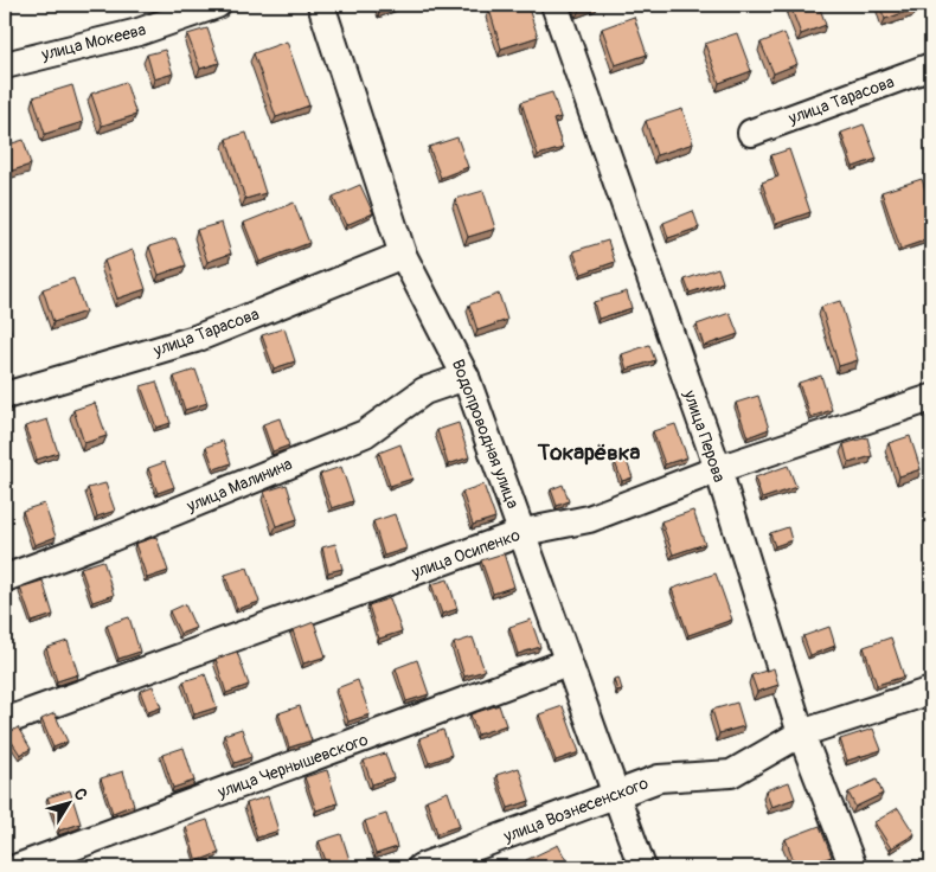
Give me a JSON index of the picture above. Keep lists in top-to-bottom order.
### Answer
{
  "streets": {
    "street": [
      "улица Мокеева",
      "улица Тарасова",
      "Водопроводная улица",
      "улица Перова",
      "улица Малинина",
      "улица Осипенко",
      "улица Чернышевского",
      "улица Вознесенского"
    ]
  },
  "crossings": [
    ["улица Тарасова", "Водопроводная улица"],
    ["Водопроводная улица", "улица Малинина"],
    ["Водопроводная улица", "улица Осипенко"],
    ["Водопроводная улица", "улица Чернышевского"],
    ["Водопроводная улица", "улица Вознесенского"],
    ["улица Перова", "улица Осипенко"],
    ["улица Перова", "улица Вознесенского"]
  ],
  "districts": ["Токарёвка"],
  "north": "top right"
}
